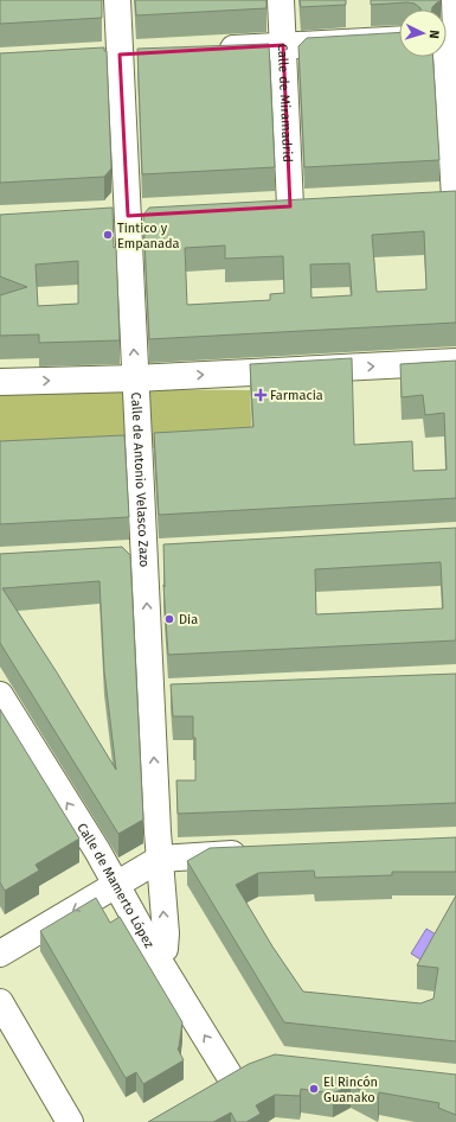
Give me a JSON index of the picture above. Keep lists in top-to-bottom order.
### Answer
{
  "streets": {
    "street": ["Calle de Miramadrid", "Calle de Antonio Velasco Zazo", "Calle de Mamerto López"]
  },
  "crossings": [
    ["Calle de Antonio Velasco Zazo", "Calle de Mamerto López"]
  ],
  "one_way": ["Calle de Antonio Velasco Zazo", "Calle de Mamerto López"],
  "places": {
    "other": ["Tintico y Empanada", "Dia", "El Rincón Guanako"],
    "health": ["Farmacia"]
  },
  "north": "right"
}
